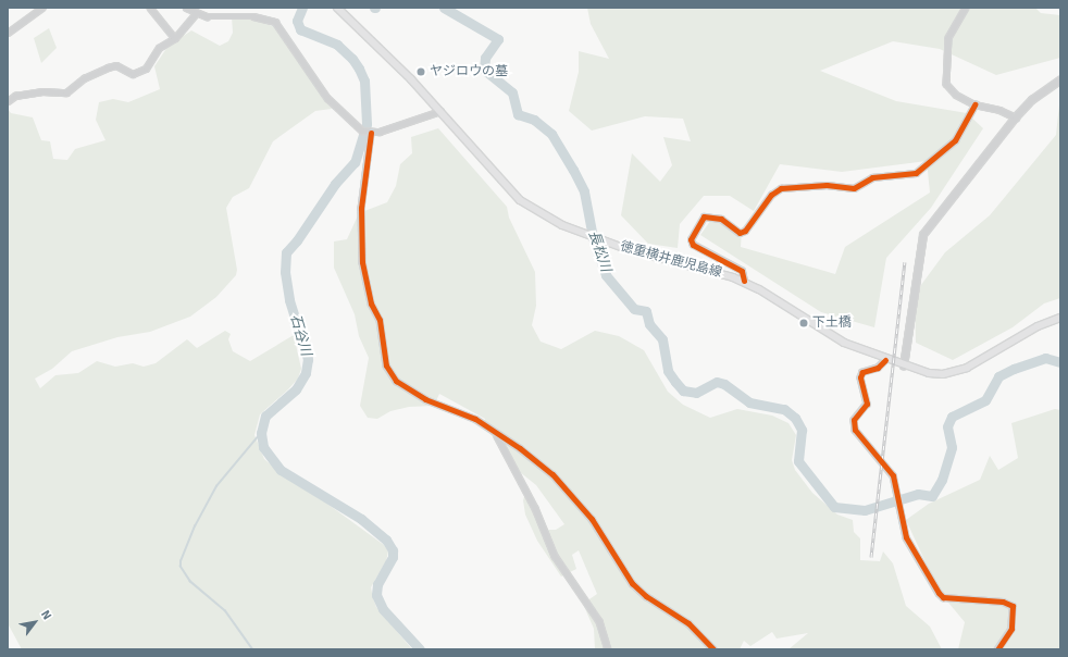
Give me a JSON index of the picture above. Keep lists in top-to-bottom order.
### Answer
{
  "streets": {
    "main road": ["徳重横井鹿児島線"]
  },
  "water": ["長松川", "石谷川"],
  "places": ["ヤジロウの墓", "下土橋"],
  "north": "top right"
}
